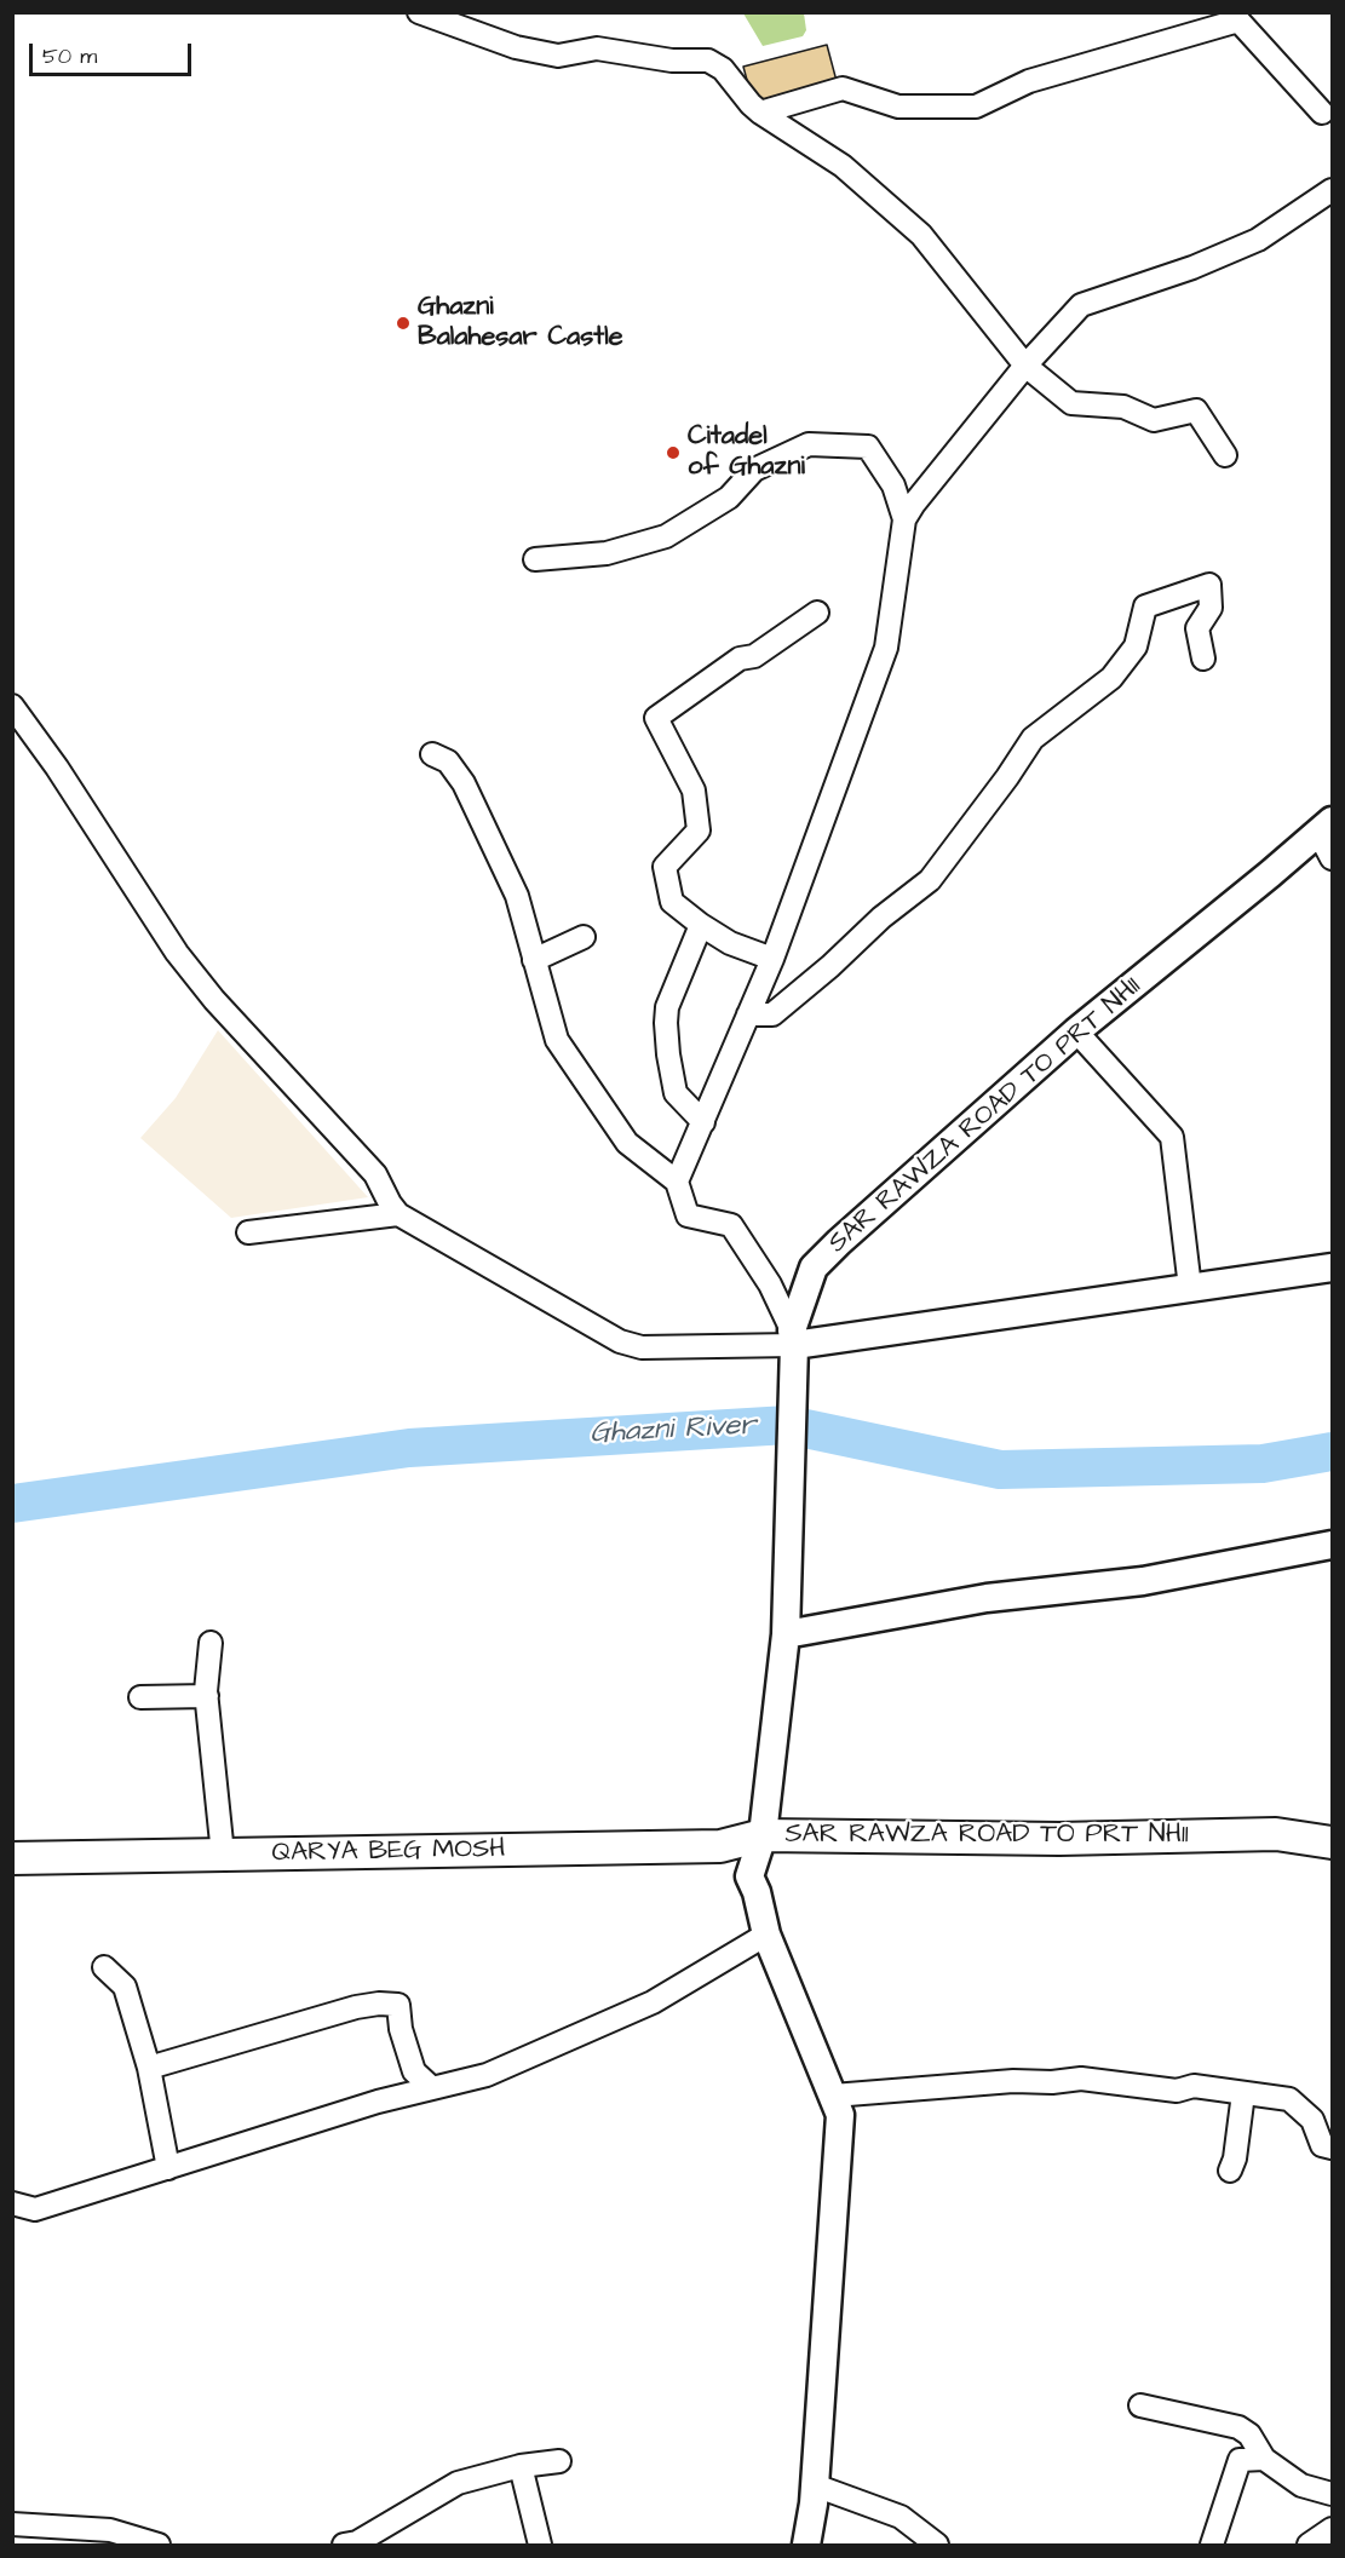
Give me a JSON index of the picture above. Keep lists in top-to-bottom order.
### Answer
{
  "streets": {
    "main road": ["SAR RAWZA ROAD TO PRT NH11", "QARYA BEG MOSH"]
  },
  "crossings": [
    ["SAR RAWZA ROAD TO PRT NH11", "QARYA BEG MOSH"]
  ],
  "water": ["Ghazni River"],
  "places": ["Ghazni Balahesar Castle", "Citadel of Ghazni"],
  "scale_bar": "50 m"
}
